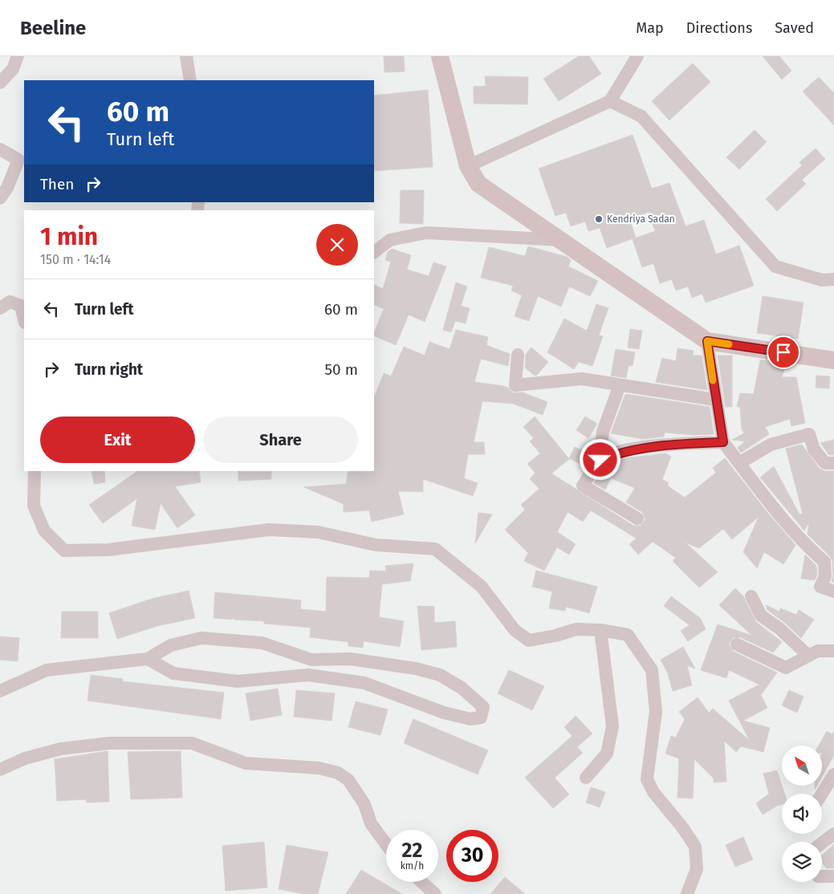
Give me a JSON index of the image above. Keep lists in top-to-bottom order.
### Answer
{
  "places": ["Kendriya Sadan"],
  "north": "top left",
  "page": {
    "header": "Beeline",
    "nav": ["Map", "Directions", "Saved"],
    "turn": ["60 m", "Turn left"],
    "then": "Then",
    "heading": ["1 min", "150 m · 14:14"],
    "list": [
      {
        "name": "Turn left",
        "value": "60 m"
      },
      {
        "name": "Turn right",
        "value": "50 m"
      }
    ],
    "buttons": ["Exit", "Share"],
    "speed": "22 km/h",
    "limit": "30"
  }
}
